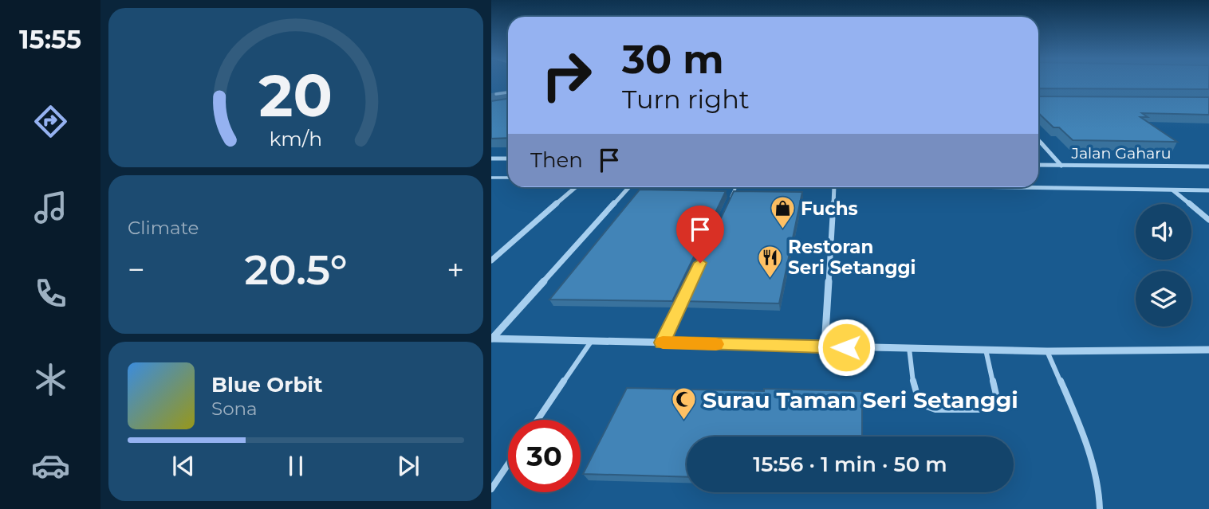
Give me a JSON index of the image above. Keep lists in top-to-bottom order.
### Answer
{
  "streets": {
    "street": ["Jalan Gaharu"]
  },
  "places": {
    "shop": ["Fuchs"],
    "restaurant": ["Restoran Seri Setanggi"],
    "mosque": ["Surau Taman Seri Setanggi"]
  },
  "page": {
    "tabs": "15:55",
    "turn": ["30 m", "Turn right"],
    "then": "Then",
    "tile": "Climate",
    "heat": ["−", "20.5°", "+"],
    "song": ["Blue Orbit", "Sona"],
    "limit": "30",
    "trip": "15:56 · 1 min · 50 m",
    "gauge": ["20", "km/h"]
  }
}
